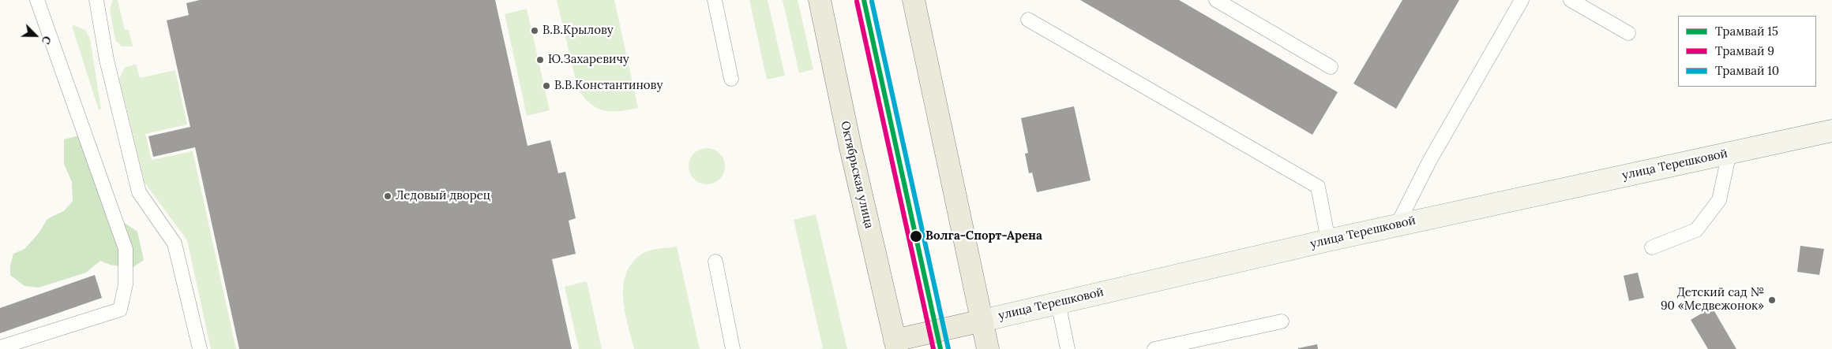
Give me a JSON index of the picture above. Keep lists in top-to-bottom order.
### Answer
{
  "streets": {
    "main road": ["улица Терешковой", "Октябрьская улица"]
  },
  "crossings": [
    ["улица Терешковой", "Октябрьская улица"]
  ],
  "places": [
    "В.В.Крылову",
    "Ю.Захаревичу",
    "В.В.Константинову",
    "Ледовый дворец",
    "Волга-Спорт-Арена",
    "Детский сад № 90 «Медвежонок»"
  ],
  "lines": ["tram line 15", "tram line 9", "tram line 10"],
  "legend": ["Трамвай 15", "Трамвай 9", "Трамвай 10"],
  "north": "bottom right"
}
